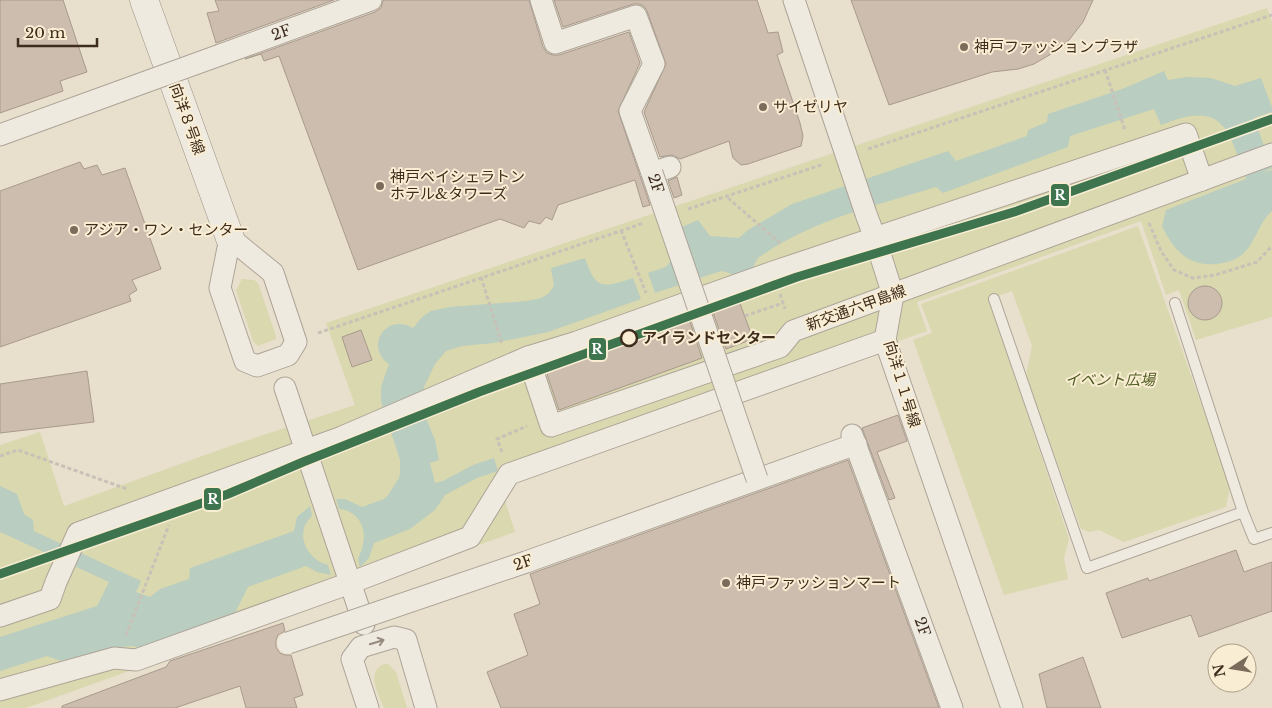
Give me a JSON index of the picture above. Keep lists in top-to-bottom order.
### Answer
{
  "streets": {
    "street": [
      "2F",
      "向洋８号線",
      "新交通六甲島線",
      "向洋１１号線"
    ]
  },
  "crossings": [
    ["新交通六甲島線", "向洋１１号線"]
  ],
  "parks": ["イベント広場"],
  "places": [
    "神戸ファッションプラザ",
    "サイゼリヤ",
    "神戸ベイシェラトン ホテル&タワーズ",
    "アジア・ワン・センター",
    "アイランドセンター",
    "神戸ファッションマート"
  ],
  "lines": ["transit line R"],
  "scale_bar": "20 m",
  "north": "left"
}
